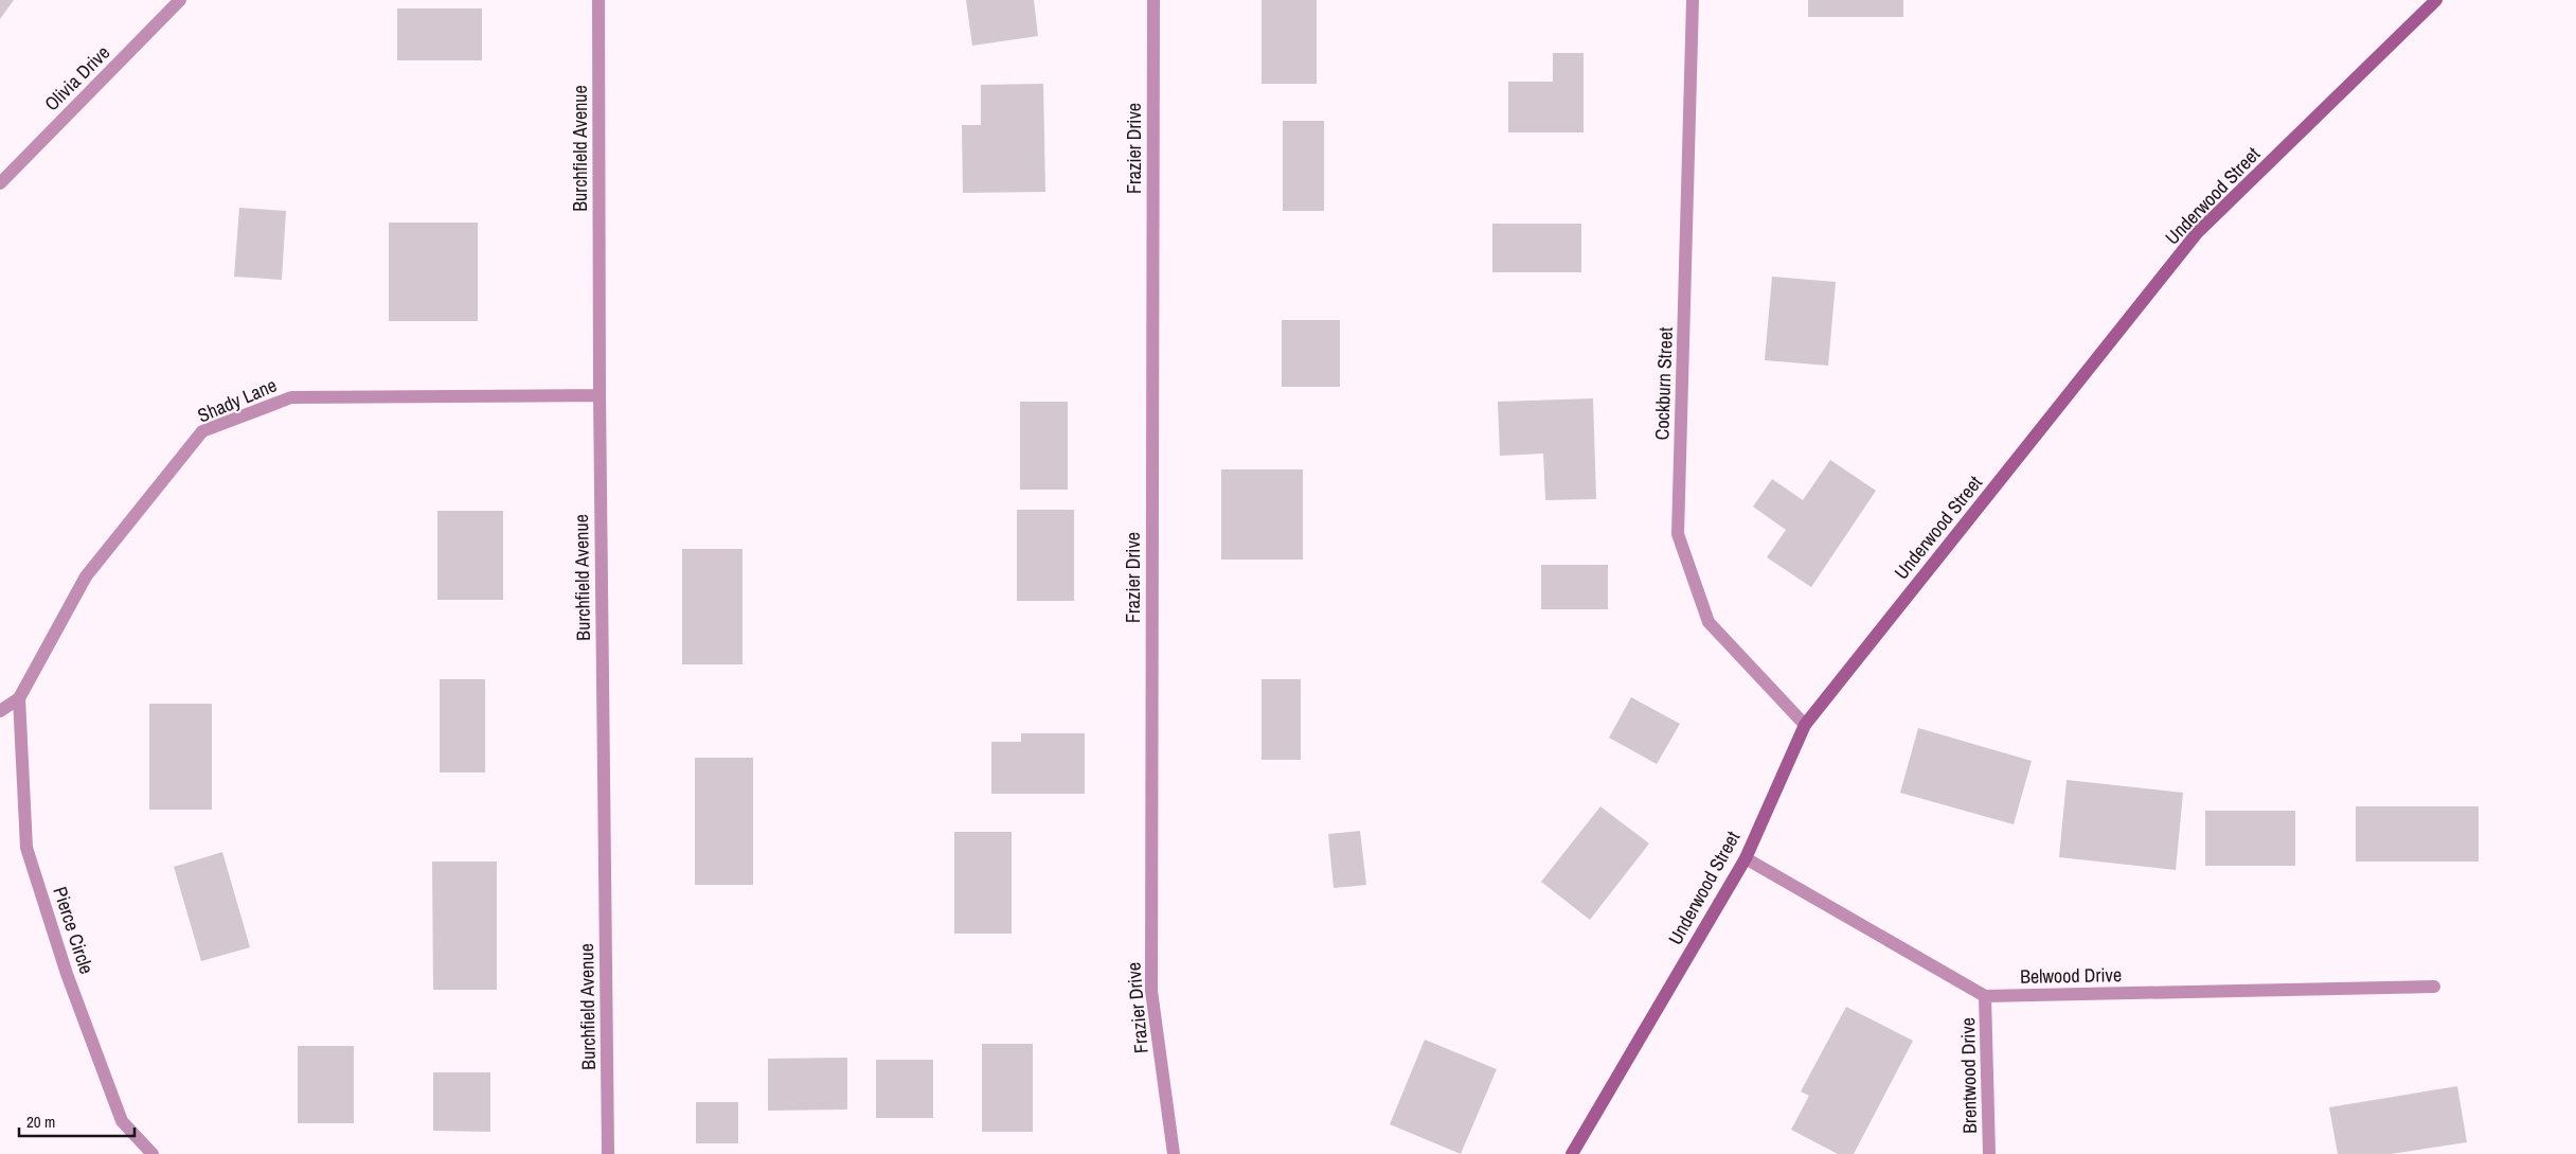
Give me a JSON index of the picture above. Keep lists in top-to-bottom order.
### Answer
{
  "streets": {
    "street": [
      "Olivia Drive",
      "Burchfield Avenue",
      "Frazier Drive",
      "Underwood Street",
      "Cockburn Street",
      "Shady Lane",
      "Pierce Circle",
      "Belwood Drive",
      "Brentwood Drive"
    ]
  },
  "crossings": [
    ["Burchfield Avenue", "Shady Lane"],
    ["Underwood Street", "Cockburn Street"],
    ["Shady Lane", "Pierce Circle"],
    ["Belwood Drive", "Brentwood Drive"]
  ],
  "scale_bar": "20 m"
}
